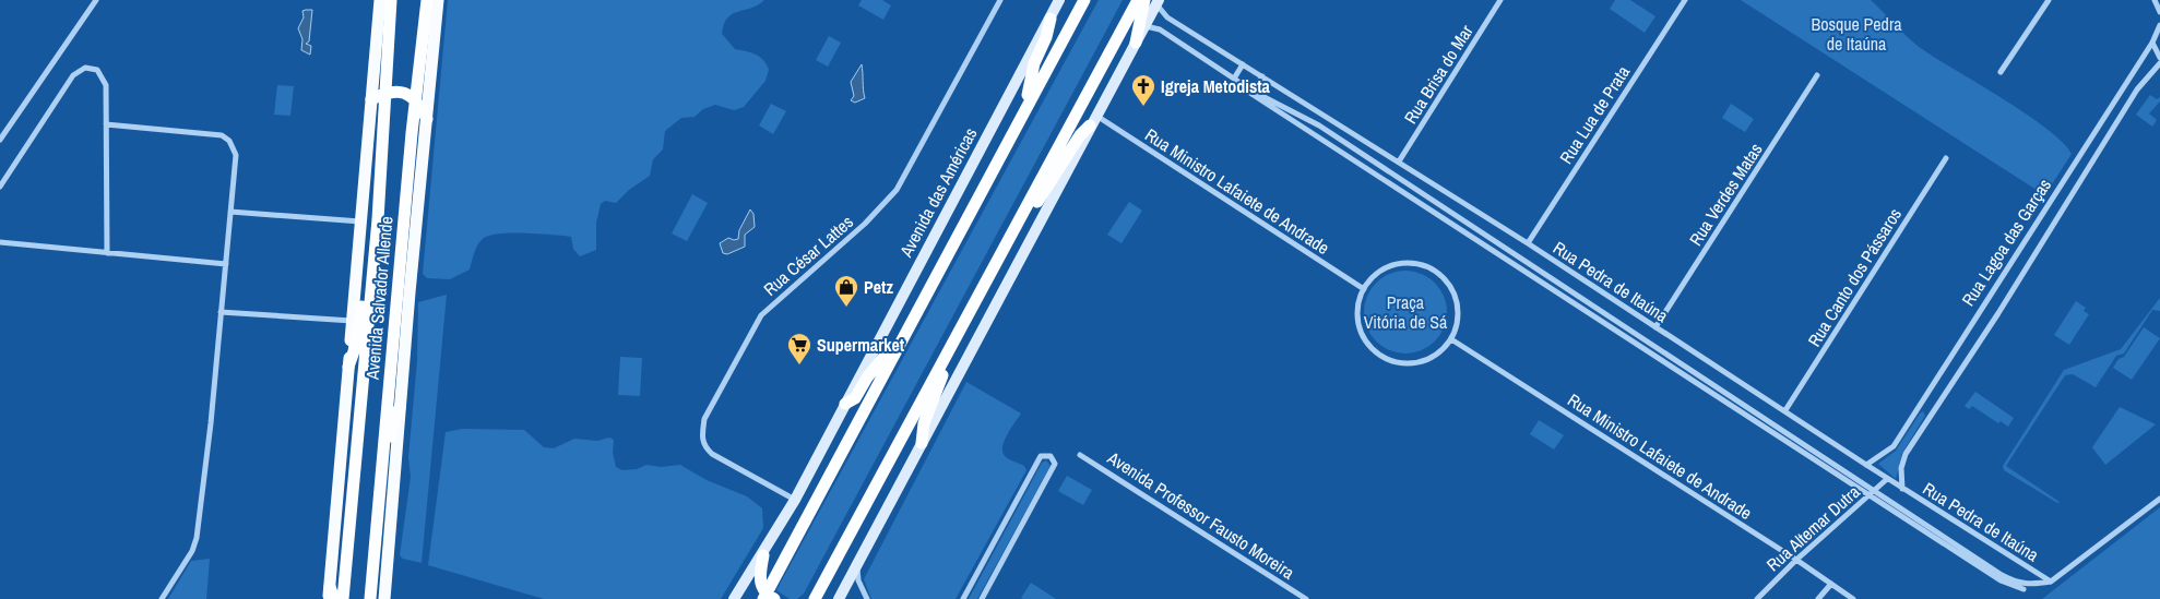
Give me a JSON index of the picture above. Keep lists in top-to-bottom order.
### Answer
{
  "streets": {
    "highway": ["Avenida das Américas", "Avenida Salvador Allende"],
    "street": [
      "Rua Brisa do Mar",
      "Rua Lua de Prata",
      "Rua Ministro Lafaiete de Andrade",
      "Rua Verdes Matas",
      "Rua Lagoa das Garças",
      "Rua César Lattes",
      "Rua Canto dos Pássaros",
      "Rua Pedra de Itaúna",
      "Avenida Professor Fausto Moreira",
      "Rua Altemar Dutra"
    ]
  },
  "crossings": [
    ["Rua Brisa do Mar", "Rua Pedra de Itaúna"],
    ["Rua Lua de Prata", "Rua Pedra de Itaúna"],
    ["Rua Ministro Lafaiete de Andrade", "Rua Altemar Dutra"],
    ["Avenida das Américas", "Rua César Lattes"],
    ["Rua Verdes Matas", "Rua Pedra de Itaúna"],
    ["Rua Lagoa das Garças", "Rua Pedra de Itaúna"],
    ["Rua Canto dos Pássaros", "Rua Pedra de Itaúna"],
    ["Rua Pedra de Itaúna", "Rua Altemar Dutra"]
  ],
  "parks": ["Bosque Pedra de Itaúna", "Praça Vitória de Sá"],
  "places": {
    "church": ["Igreja Metodista"],
    "shop": ["Petz"],
    "supermarket": ["Supermarket"]
  }
}
